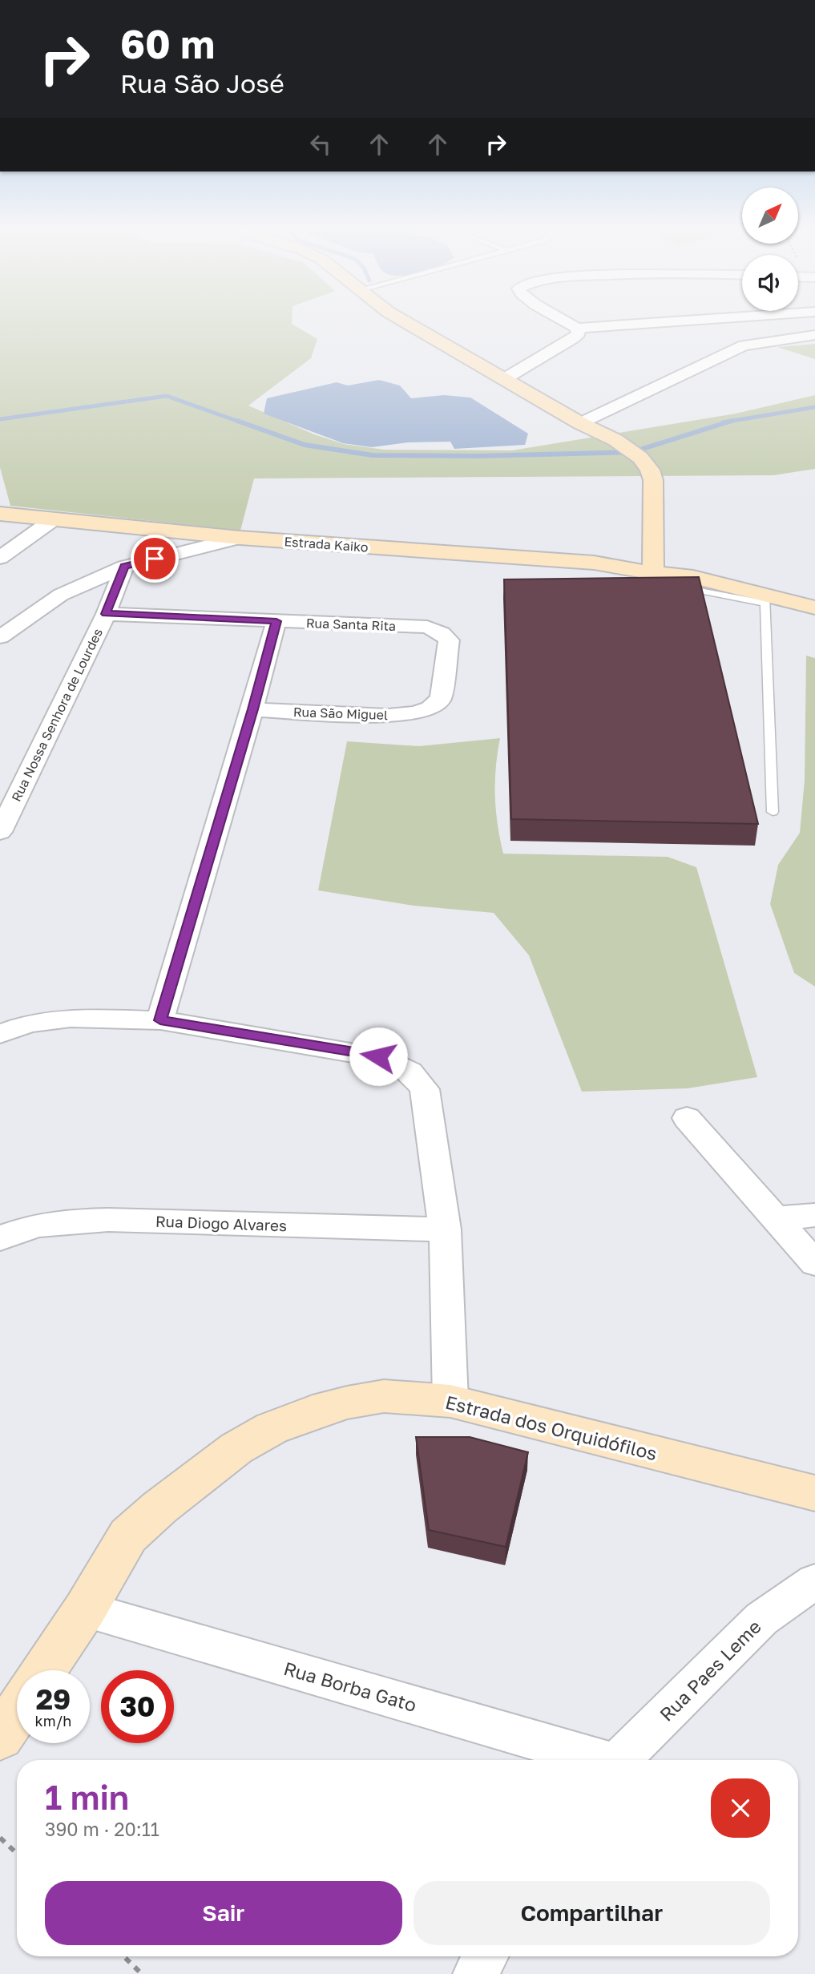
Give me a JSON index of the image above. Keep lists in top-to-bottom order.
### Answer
{
  "streets": {
    "street": [
      "Estrada Kaiko",
      "Rua Santa Rita",
      "Rua São Miguel",
      "Rua Nossa Senhora de Lourdes",
      "Rua Diogo Alvares",
      "Estrada dos Orquidófilos",
      "Rua Paes Leme",
      "Rua Borba Gato"
    ]
  },
  "crossings": [
    ["Rua Santa Rita", "Rua São Miguel"],
    ["Rua Santa Rita", "Rua Nossa Senhora de Lourdes"],
    ["Estrada dos Orquidófilos", "Rua Borba Gato"]
  ],
  "north": "top right",
  "page": {
    "turn": ["60 m", "Rua São José"],
    "speed": "29 km/h",
    "limit": "30",
    "heading": ["1 min", "390 m · 20:11"],
    "buttons": ["Sair", "Compartilhar"]
  }
}
